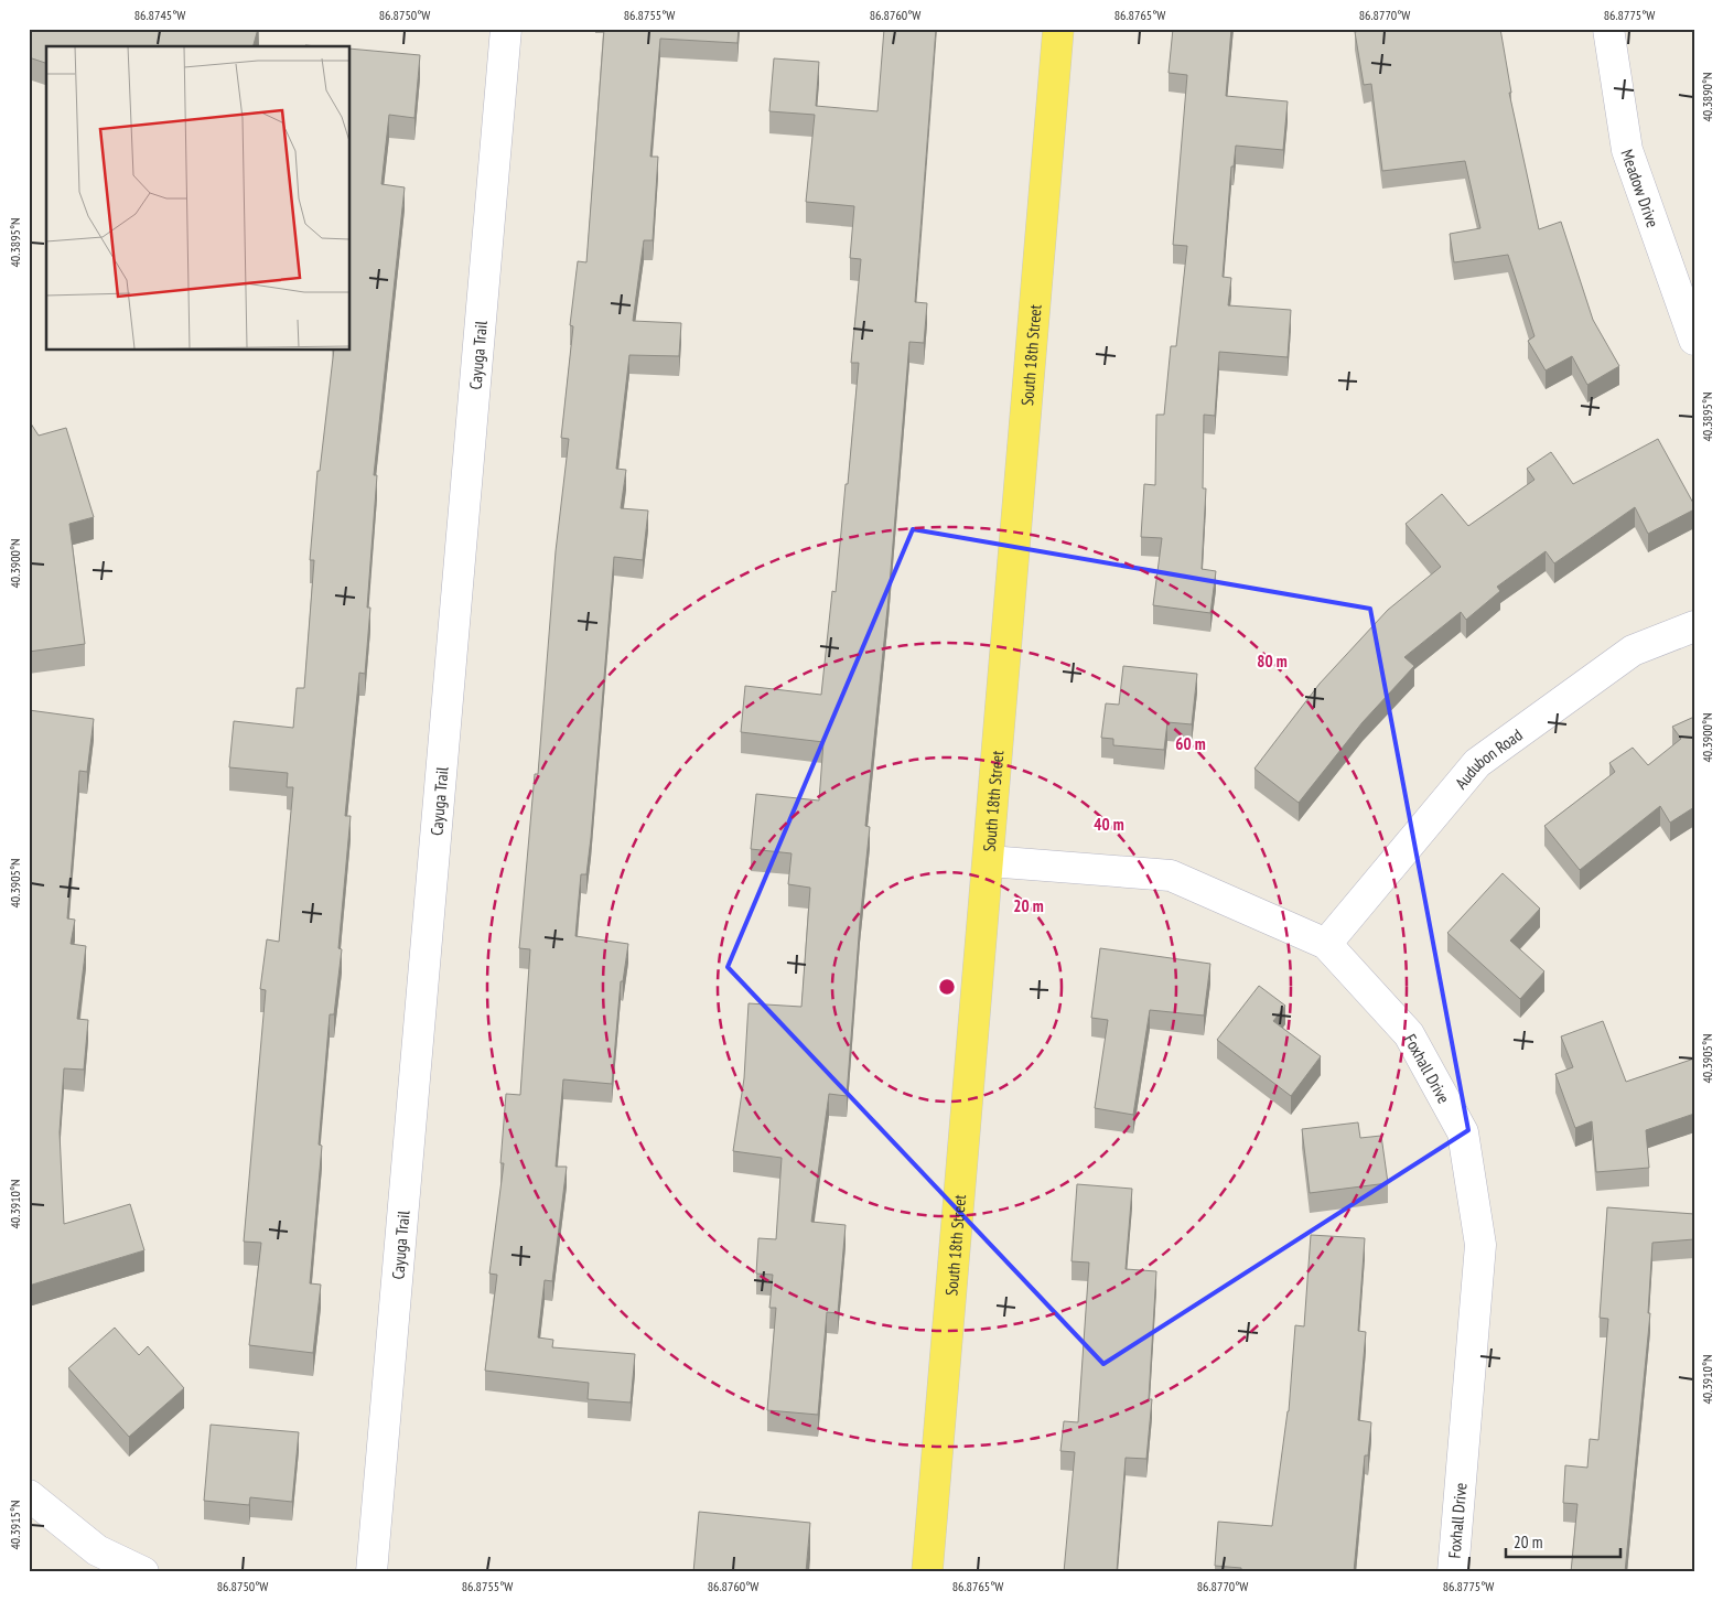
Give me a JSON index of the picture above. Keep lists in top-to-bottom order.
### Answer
{
  "streets": {
    "main road": ["South 18th Street"],
    "street": [
      "Meadow Drive",
      "Cayuga Trail",
      "Audubon Road",
      "Foxhall Drive"
    ]
  },
  "crossings": [
    ["South 18th Street", "Foxhall Drive"],
    ["Audubon Road", "Foxhall Drive"]
  ],
  "scale_bar": "20 m",
  "coordinates": [
    "86.8745°W",
    "86.8750°W",
    "86.8755°W",
    "86.8760°W",
    "86.8765°W",
    "86.8770°W",
    "86.8775°W",
    "40.3890°N",
    "40.3895°N",
    "40.3900°N",
    "40.3905°N",
    "40.3910°N",
    "40.3915°N"
  ],
  "rings": [
    "80 m",
    "60 m",
    "40 m",
    "20 m"
  ]
}
